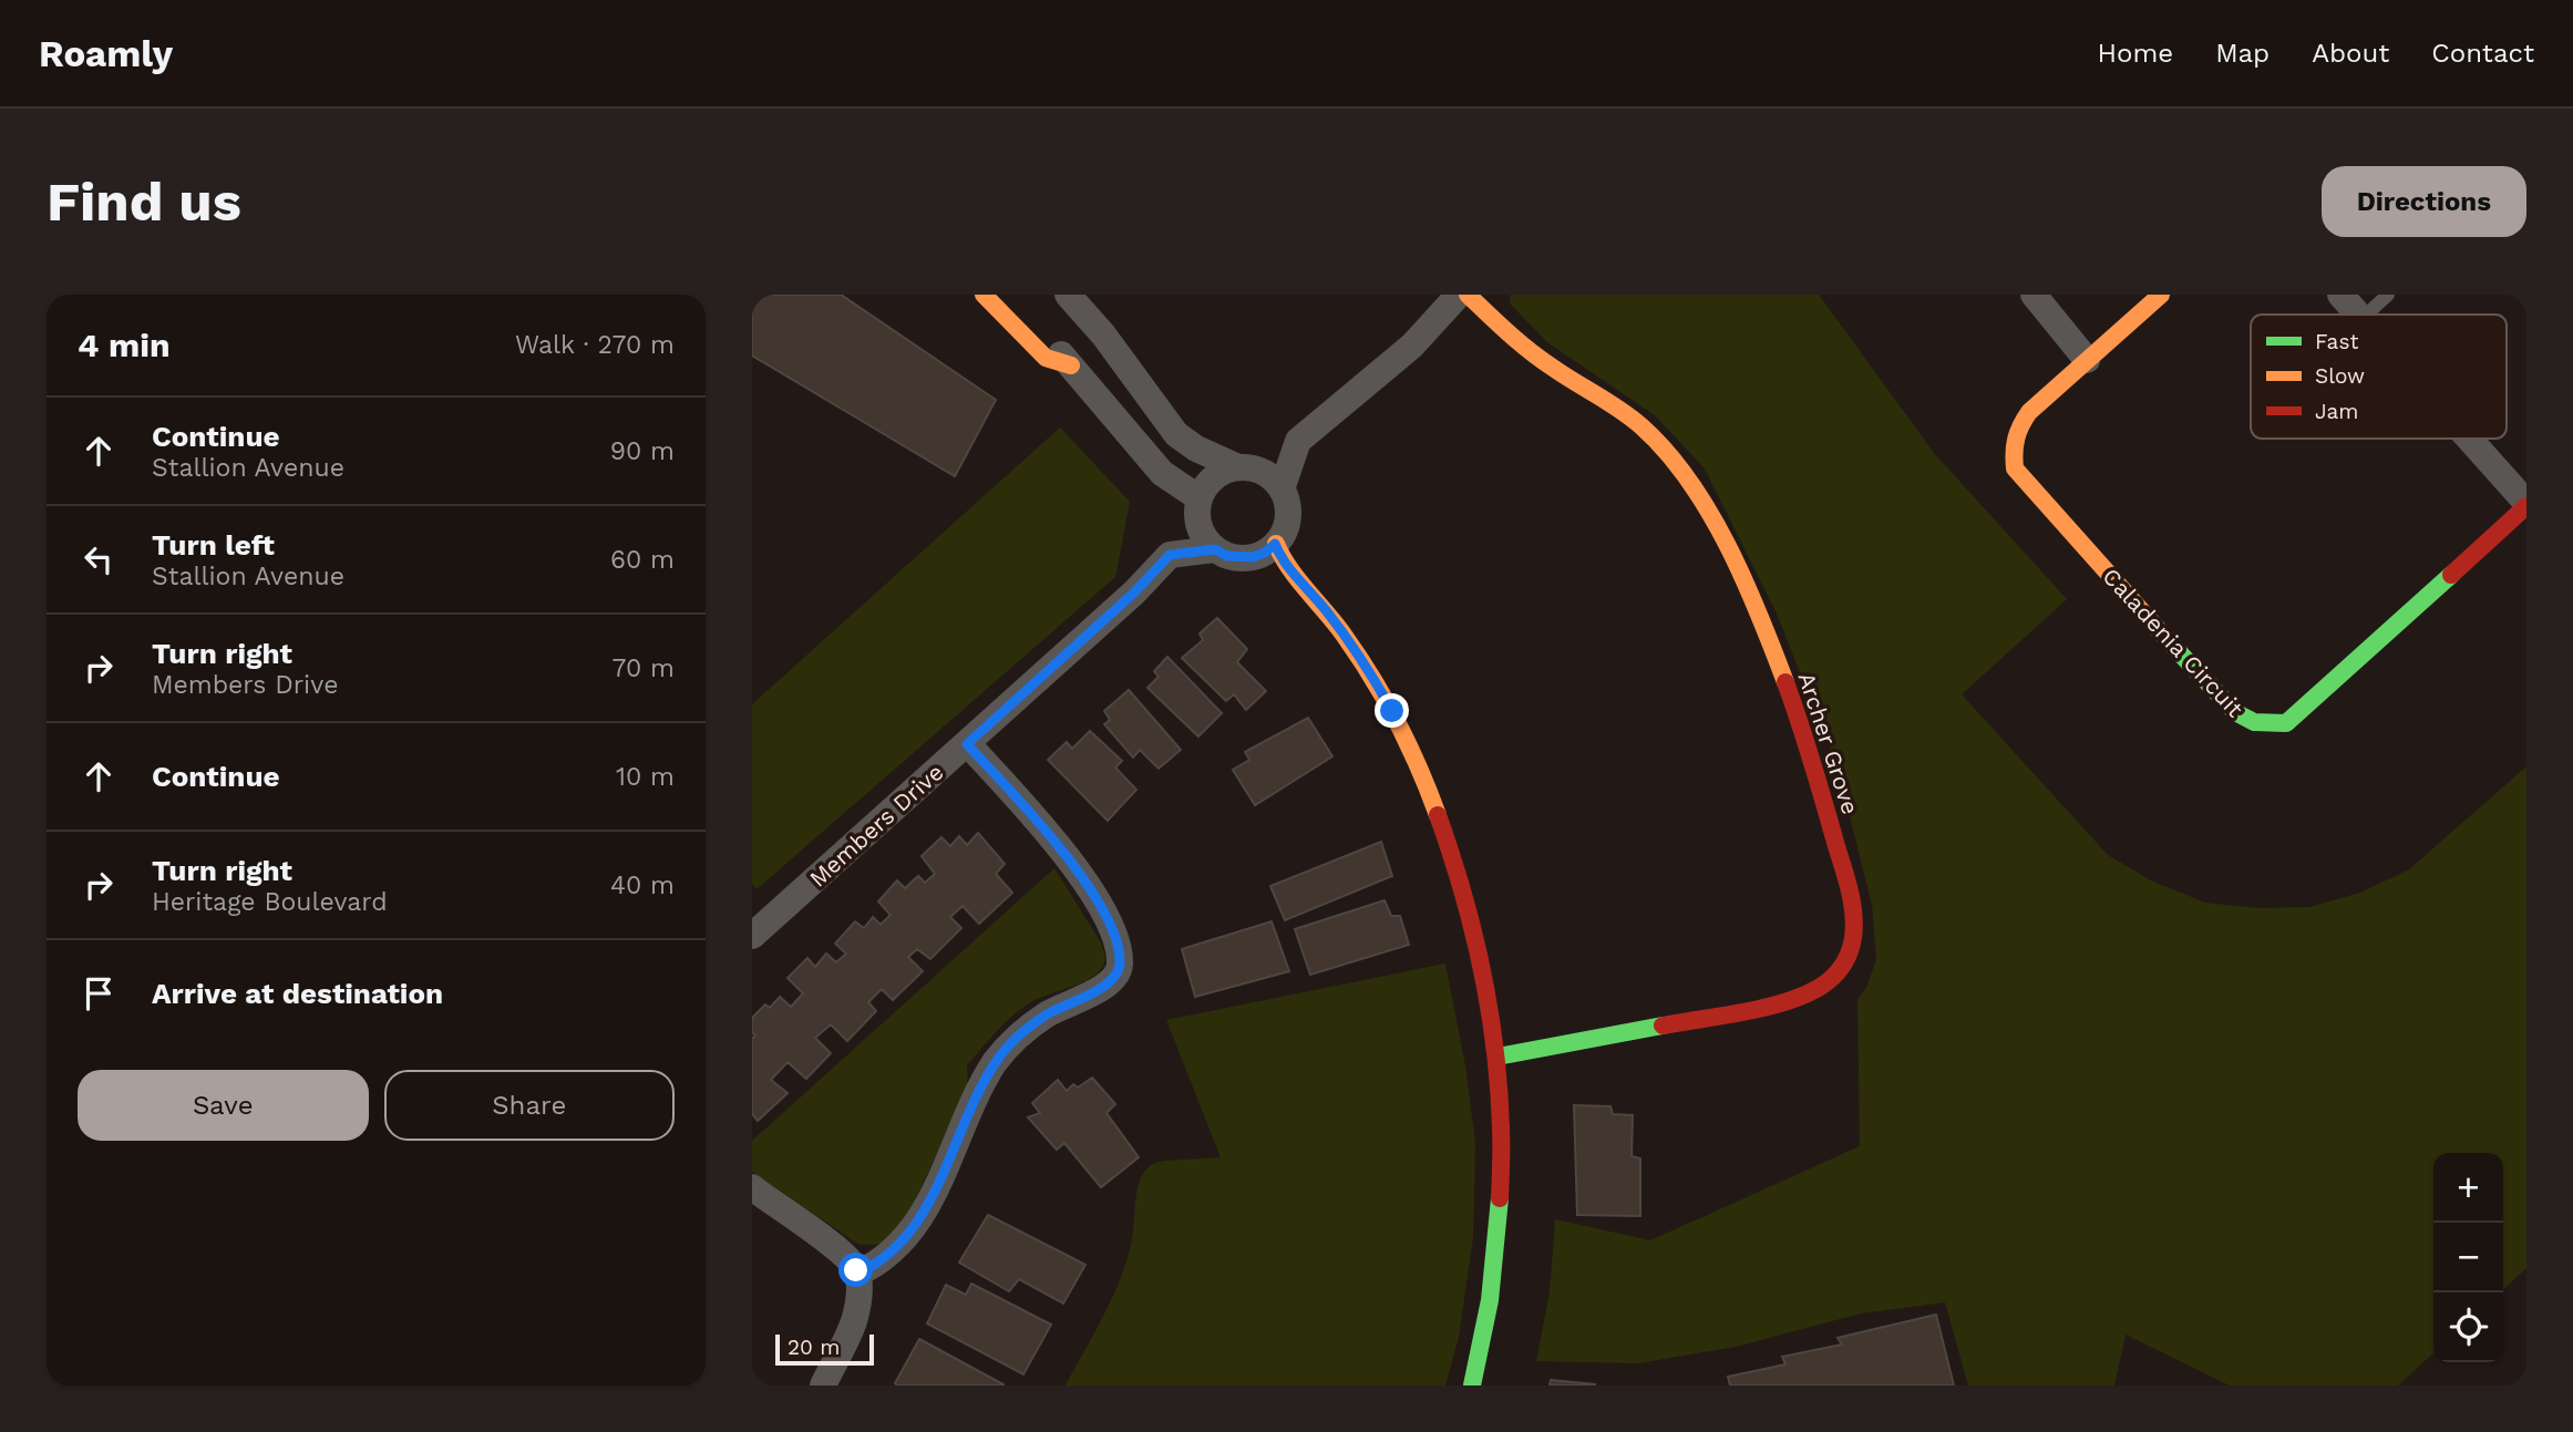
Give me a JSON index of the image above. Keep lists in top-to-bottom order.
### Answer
{
  "streets": {
    "street": ["Caladenia Circuit", "Archer Grove", "Members Drive"]
  },
  "legend": ["Fast", "Slow", "Jam"],
  "scale_bar": "20 m",
  "page": {
    "header": "Roamly",
    "nav": [
      "Home",
      "Map",
      "About",
      "Contact"
    ],
    "buttons": [
      "Directions",
      ["Save", "Share"]
    ],
    "title": "Find us",
    "heading": ["4 min", "Walk · 270 m"],
    "list": [
      ["Continue", "Stallion Avenue", "90 m"],
      ["Turn left", "Stallion Avenue", "60 m"],
      ["Turn right", "Members Drive", "70 m"],
      ["Continue", "10 m"],
      ["Turn right", "Heritage Boulevard", "40 m"],
      "Arrive at destination"
    ],
    "map_buttons": ["+", "−"],
    "scale": "20 m"
  }
}
